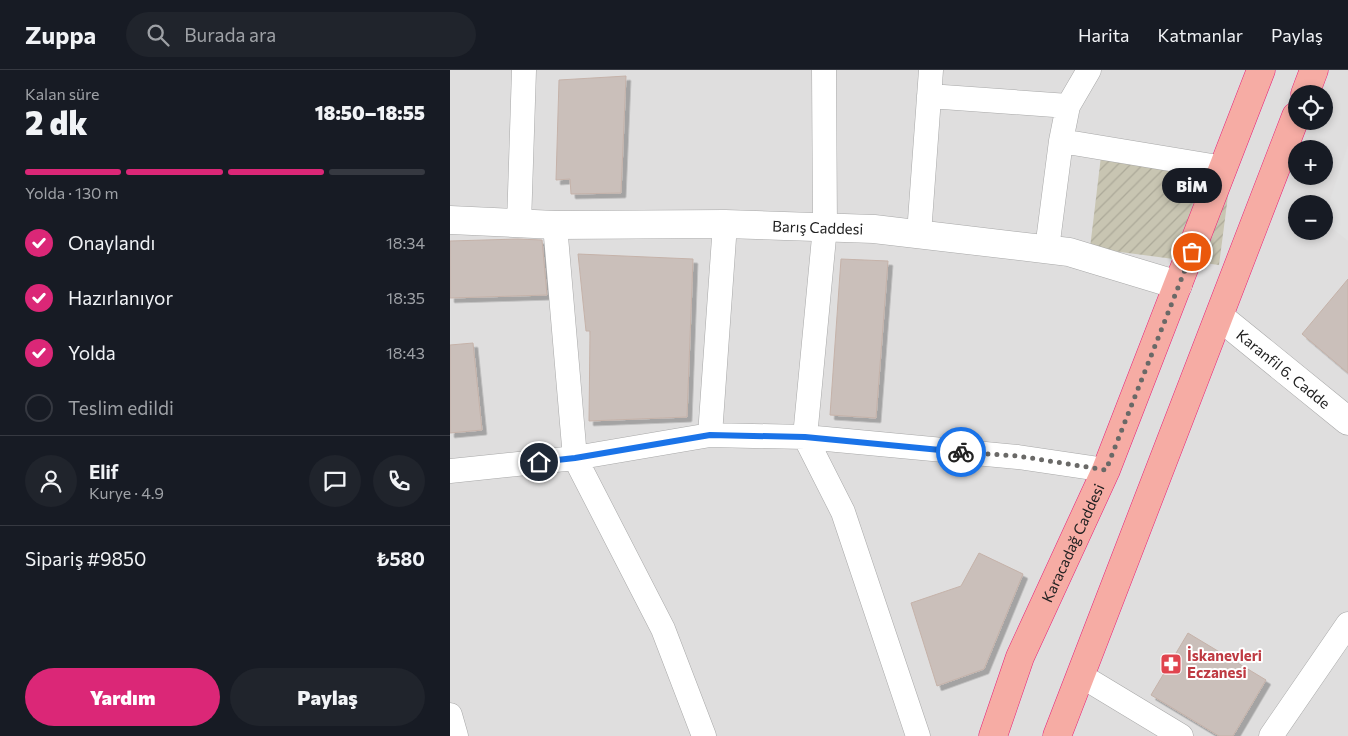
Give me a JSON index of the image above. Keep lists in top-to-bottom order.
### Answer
{
  "streets": {
    "highway": ["Karacadağ Caddesi"],
    "street": ["Barış Caddesi", "Karanfil 6. Cadde"]
  },
  "crossings": [
    ["Barış Caddesi", "Karacadağ Caddesi"]
  ],
  "places": {
    "other": ["BİM"],
    "pharmacy": ["İskanevleri Eczanesi"]
  },
  "page": {
    "header": "Zuppa",
    "search": "Burada ara",
    "nav": ["Harita", "Katmanlar", "Paylaş"],
    "heading": ["2 dk", "Kalan süre", "18:50–18:55"],
    "panel": [
      "Elif",
      "Kurye · 4.9",
      "Sipariş #9850",
      "₺580"
    ],
    "map_buttons": ["+", "−"],
    "bar": "Yolda · 130 m",
    "bubble": "BİM",
    "list": [
      ["Onaylandı", "18:34"],
      ["Hazırlanıyor", "18:35"],
      ["Yolda", "18:43"],
      "Teslim edildi"
    ],
    "buttons": ["Yardım", "Paylaş"]
  }
}
